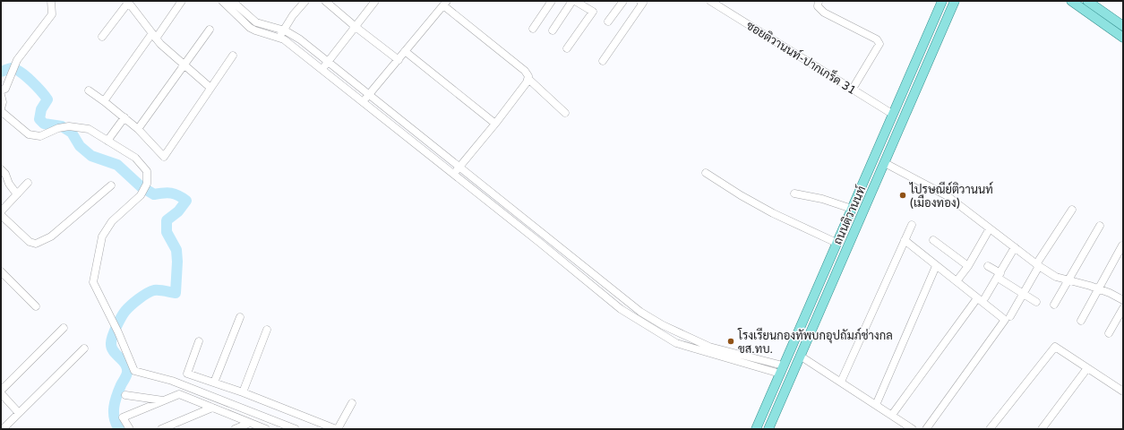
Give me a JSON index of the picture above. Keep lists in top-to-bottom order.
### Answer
{
  "streets": {
    "main road": ["ถนนติวานนท์"],
    "street": ["ซอยติวานนท์-ปากเกร็ด 31"]
  },
  "crossings": [
    ["ซอยติวานนท์-ปากเกร็ด 31", "ถนนติวานนท์"]
  ],
  "places": ["ไปรษณีย์ติวานนท์ (เมืองทอง)", "โรงเรียนกองทัพบกอุปถัมภ์ช่างกล ขส.ทบ."]
}
